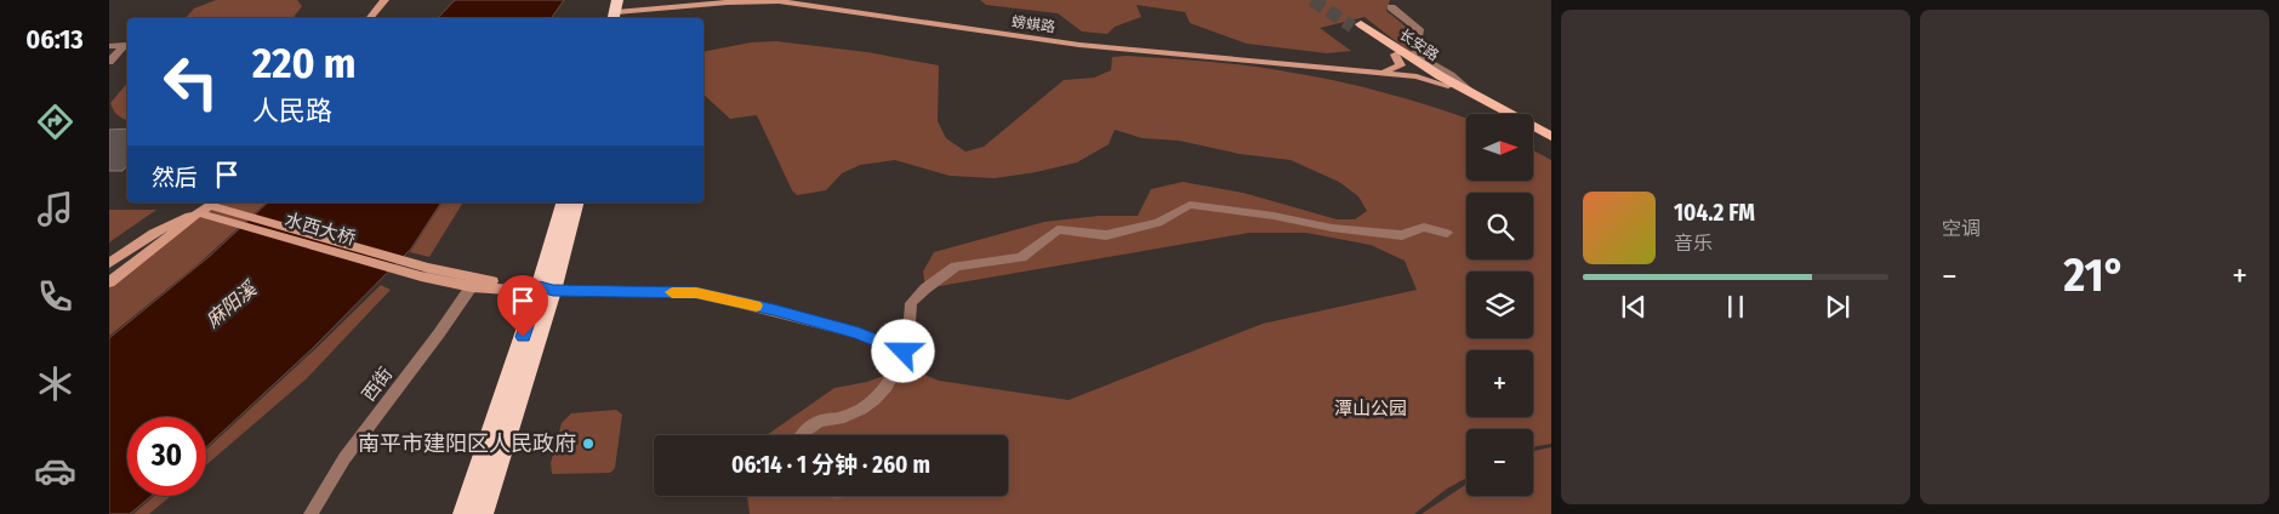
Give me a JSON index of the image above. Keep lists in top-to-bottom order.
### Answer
{
  "streets": {
    "main road": ["螃蜞路", "长安路", "水西大桥"],
    "street": ["西街"]
  },
  "crossings": [
    ["螃蜞路", "长安路"],
    ["水西大桥", "西街"]
  ],
  "water": ["麻阳溪"],
  "parks": ["潭山公园"],
  "places": ["南平市建阳区人民政府"],
  "north": "right",
  "page": {
    "tabs": "06:13",
    "tile": "空调",
    "turn": ["220 m", "人民路"],
    "map_buttons": ["+", "−"],
    "then": "然后",
    "song": ["104.2 FM", "音乐"],
    "heat": ["−", "21°", "+"],
    "limit": "30",
    "trip": "06:14 · 1 分钟 · 260 m"
  }
}
